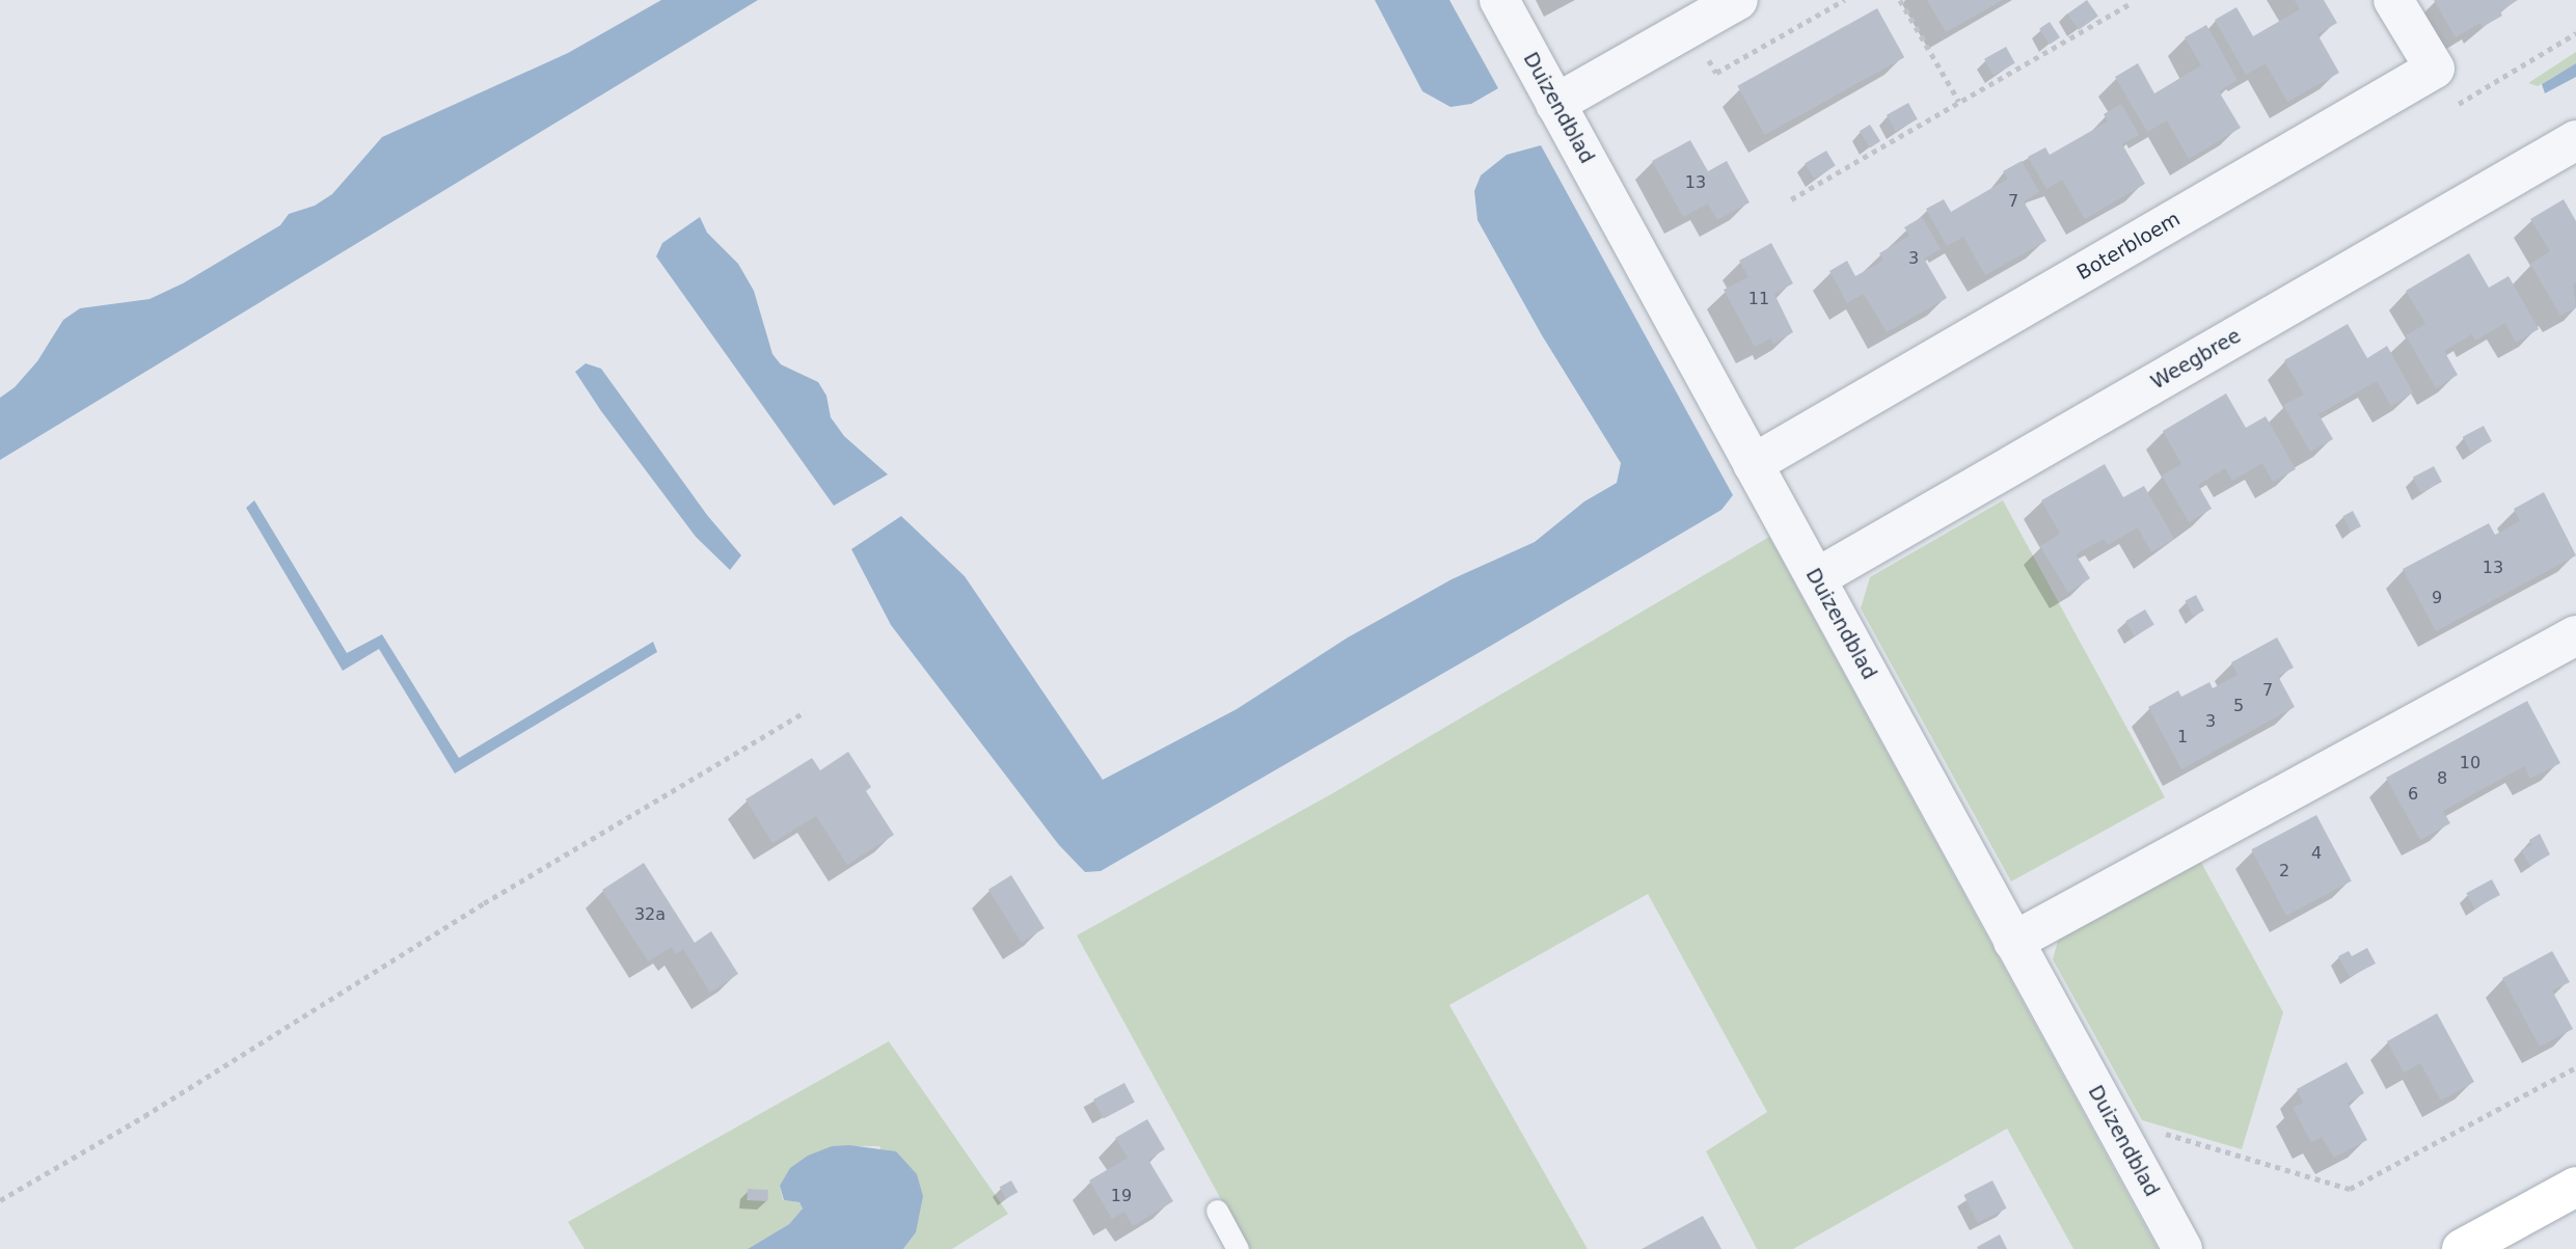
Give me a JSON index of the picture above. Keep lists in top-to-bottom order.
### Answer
{
  "streets": {
    "street": ["Duizendblad", "Boterbloem", "Weegbree"]
  },
  "crossings": [
    ["Duizendblad", "Boterbloem"],
    ["Duizendblad", "Weegbree"]
  ],
  "house_numbers": [
    "13",
    "7",
    "3",
    "11",
    "13",
    "9",
    "7",
    "5",
    "3",
    "1",
    "10",
    "8",
    "6",
    "4",
    "2",
    "32a",
    "19"
  ]
}
